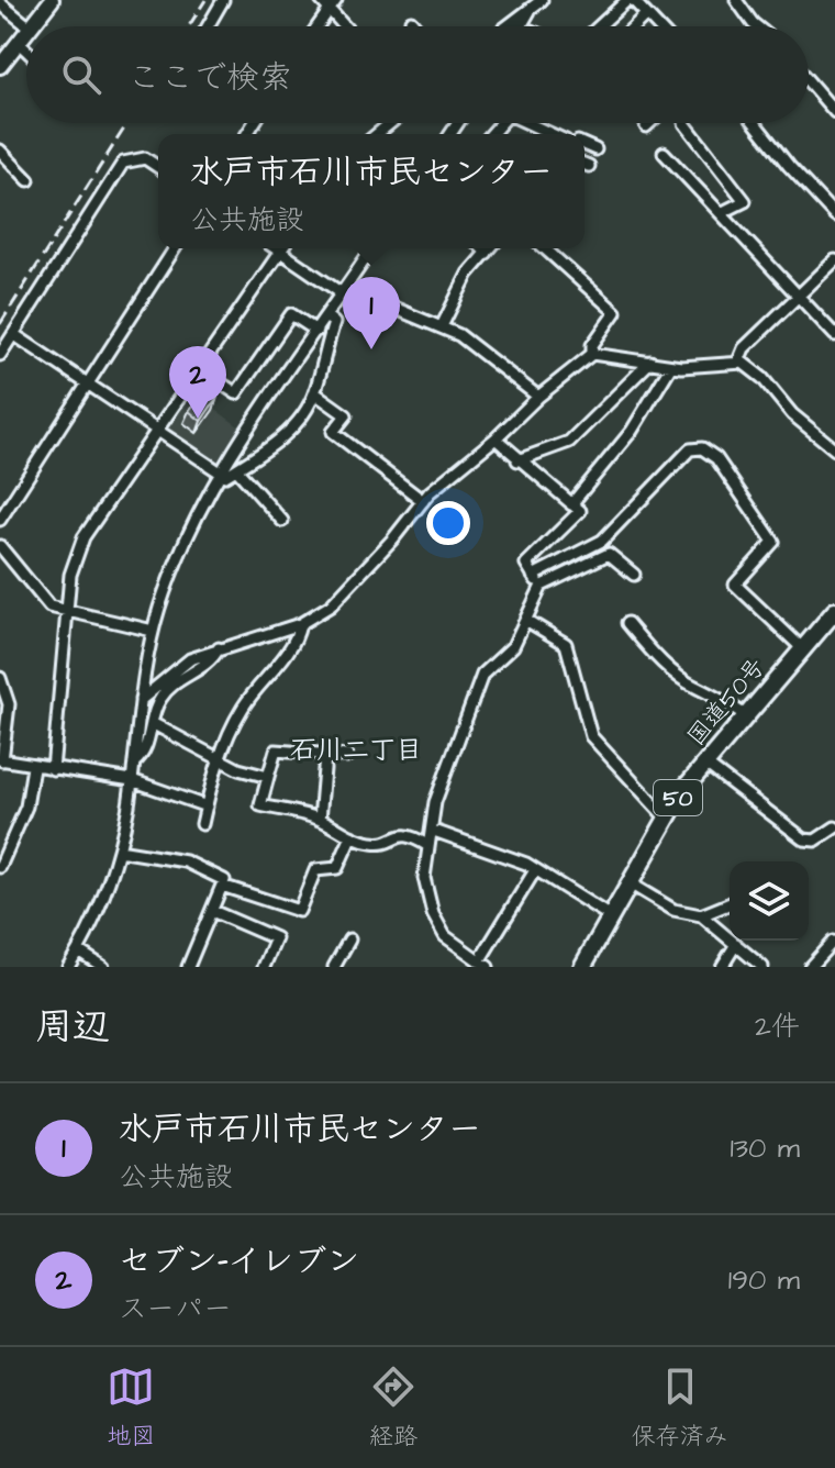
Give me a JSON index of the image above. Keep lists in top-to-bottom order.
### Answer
{
  "streets": {
    "highway": ["国道50号", "50"]
  },
  "districts": ["石川二丁目"],
  "page": {
    "search": "ここで検索",
    "popup": ["水戸市石川市民センター", "公共施設"],
    "pins": ["1", "2"],
    "heading": ["周辺", "2件"],
    "list": [
      {
        "mark": "1",
        "name": "水戸市石川市民センター",
        "note": "公共施設",
        "value": "130 m"
      },
      {
        "mark": "2",
        "name": "セブン-イレブン",
        "note": "スーパー",
        "value": "190 m"
      }
    ],
    "nav": ["地図", "経路", "保存済み"]
  }
}
